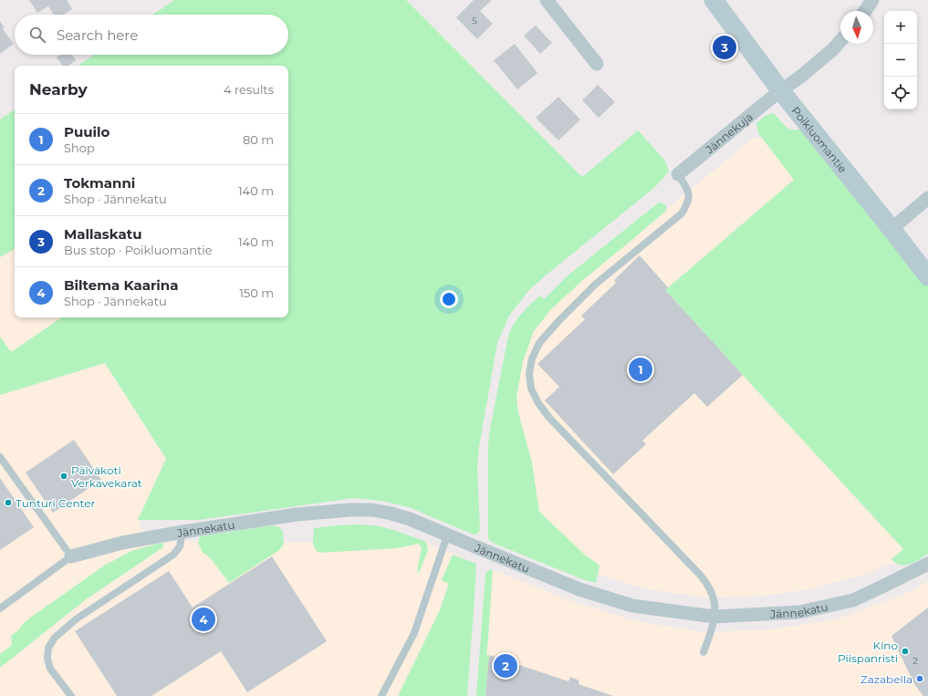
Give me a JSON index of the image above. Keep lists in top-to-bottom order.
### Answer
{
  "streets": {
    "street": ["Jännekuja", "Poikluomantie", "Jännekatu"]
  },
  "crossings": [
    ["Jännekuja", "Poikluomantie"]
  ],
  "places": [
    "Päiväkoti Verkavekarat",
    "Tunturi Center",
    "Kino Piispanristi",
    "Zazabella"
  ],
  "house_numbers": ["5", "2"],
  "north": "bottom",
  "page": {
    "map_buttons": ["+", "−"],
    "search": "Search here",
    "pins": [
      "3",
      "1",
      "4",
      "2"
    ],
    "heading": ["Nearby", "4 results"],
    "list": [
      {
        "mark": "1",
        "name": "Puuilo",
        "note": "Shop",
        "value": "80 m"
      },
      {
        "mark": "2",
        "name": "Tokmanni",
        "note": "Shop · Jännekatu",
        "value": "140 m"
      },
      {
        "mark": "3",
        "name": "Mallaskatu",
        "note": "Bus stop · Poikluomantie",
        "value": "140 m"
      },
      {
        "mark": "4",
        "name": "Biltema Kaarina",
        "note": "Shop · Jännekatu",
        "value": "150 m"
      }
    ]
  }
}
